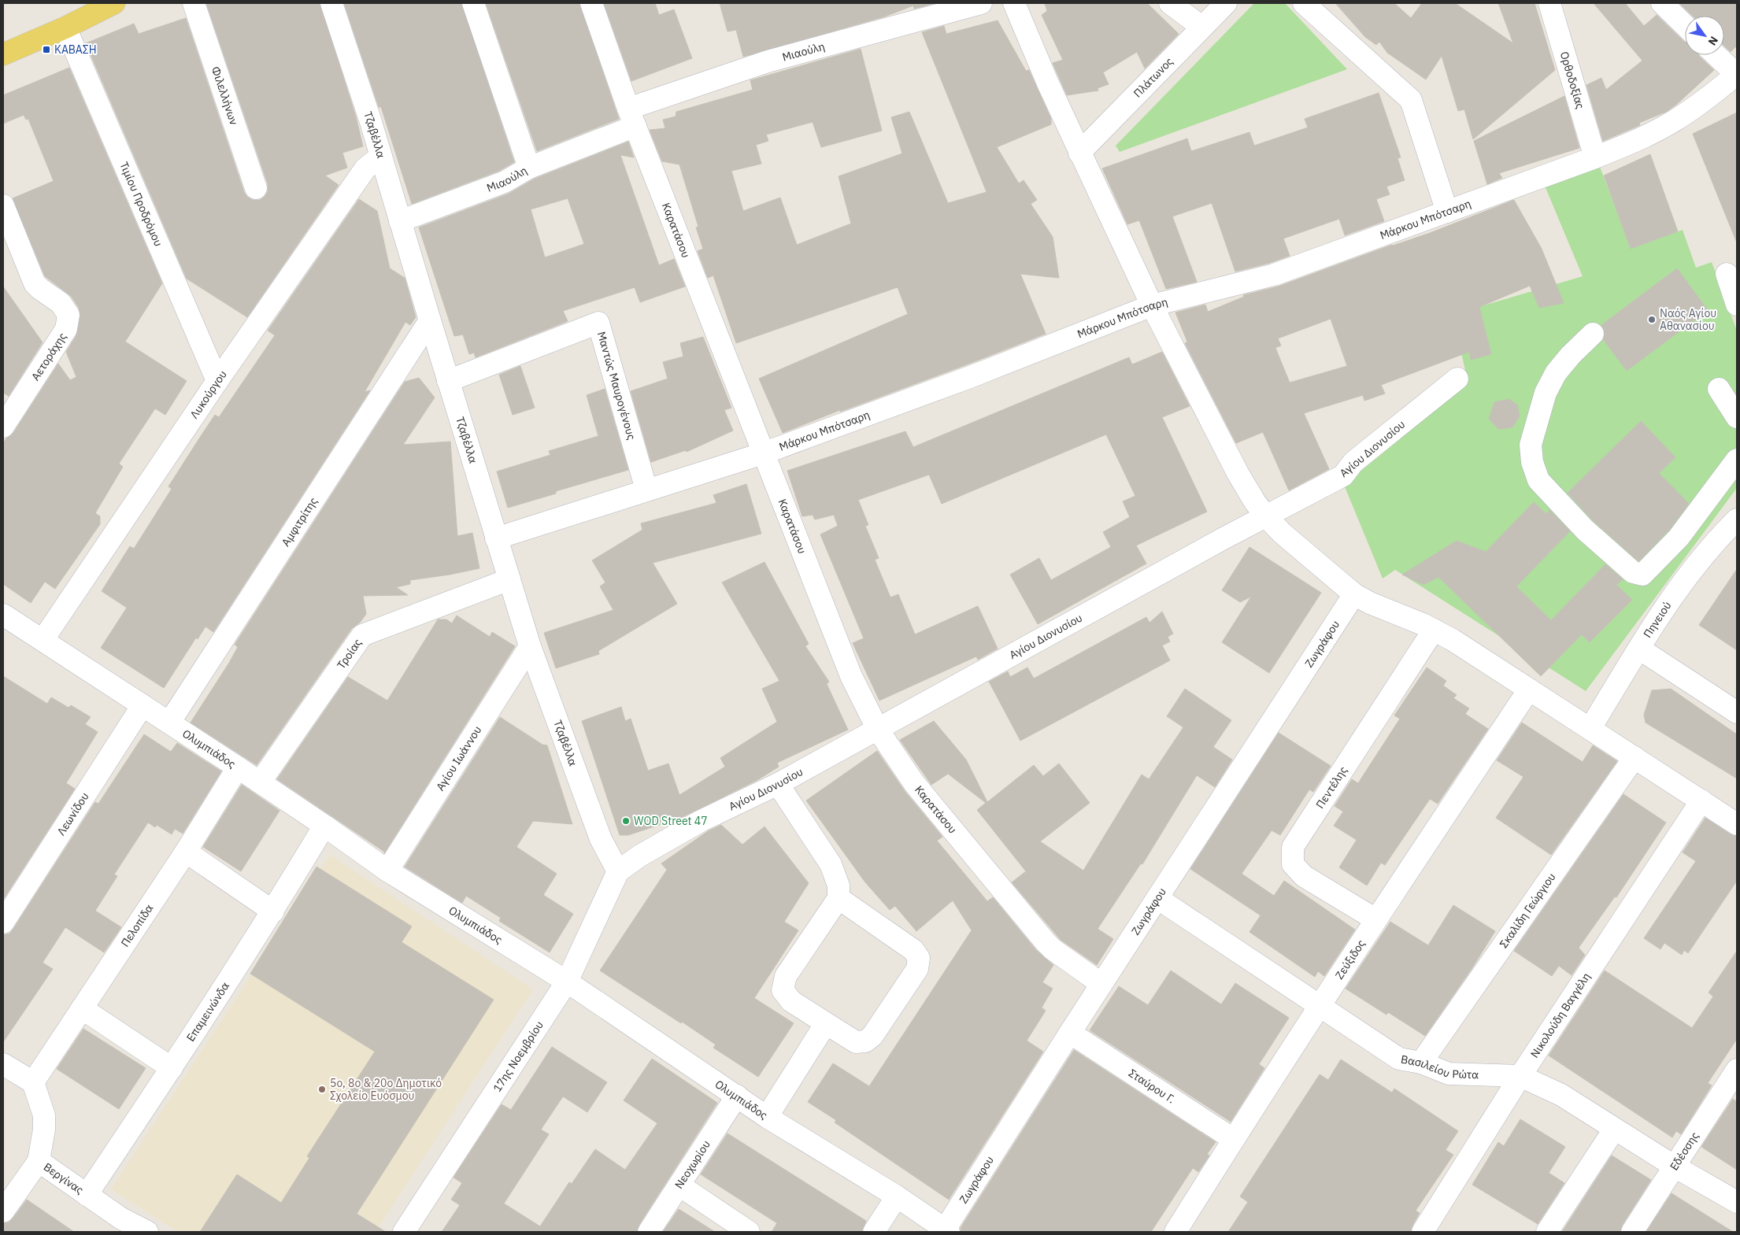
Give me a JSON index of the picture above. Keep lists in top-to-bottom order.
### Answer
{
  "streets": {
    "street": [
      "Μιαούλη",
      "Πλάτωνος",
      "Ορθοδοξίας",
      "Φιλελλήνων",
      "Τζαβέλλα",
      "Τιμίου Προδρόμου",
      "Μάρκου Μπότσαρη",
      "Καρατάσου",
      "Αετοράχης",
      "Μαντώς Μαυρογένους",
      "Λυκούργου",
      "Αγίου Διονυσίου",
      "Αμφιτρίτης",
      "Πηνειού",
      "Ζωγράφου",
      "Τροίας",
      "Ολυμπιάδος",
      "Αγίου Ιωάννου",
      "Πεντέλης",
      "Λεωνίδου",
      "Σκαλίδη Γεώργιου",
      "Πελοπίδα",
      "Ζεύξιδος",
      "Επαμεινώνδα",
      "Νικολούδη Βαγγέλη",
      "17ης Νοεμβρίου",
      "Βασιλείου Ρώτα",
      "Σταύρου Γ.",
      "Εδέσσης",
      "Νεοχωρίου",
      "Βεργίνας"
    ]
  },
  "crossings": [
    ["Μιαούλη", "Τζαβέλλα"],
    ["Μιαούλη", "Καρατάσου"],
    ["Ορθοδοξίας", "Μάρκου Μπότσαρη"],
    ["Τζαβέλλα", "Μάρκου Μπότσαρη"],
    ["Τζαβέλλα", "Μαντώς Μαυρογένους"],
    ["Τζαβέλλα", "Λυκούργου"],
    ["Τζαβέλλα", "Αγίου Διονυσίου"],
    ["Τζαβέλλα", "Αμφιτρίτης"],
    ["Τζαβέλλα", "Τροίας"],
    ["Τζαβέλλα", "Αγίου Ιωάννου"],
    ["Τζαβέλλα", "17ης Νοεμβρίου"],
    ["Τιμίου Προδρόμου", "Λυκούργου"],
    ["Μάρκου Μπότσαρη", "Καρατάσου"],
    ["Μάρκου Μπότσαρη", "Μαντώς Μαυρογένους"],
    ["Καρατάσου", "Αγίου Διονυσίου"],
    ["Καρατάσου", "Ζωγράφου"],
    ["Λυκούργου", "Ολυμπιάδος"],
    ["Αγίου Διονυσίου", "17ης Νοεμβρίου"],
    ["Αμφιτρίτης", "Ολυμπιάδος"],
    ["Ζωγράφου", "Ολυμπιάδος"],
    ["Ζωγράφου", "Βασιλείου Ρώτα"],
    ["Ζωγράφου", "Σταύρου Γ."],
    ["Τροίας", "Ολυμπιάδος"],
    ["Ολυμπιάδος", "Αγίου Ιωάννου"],
    ["Ολυμπιάδος", "Λεωνίδου"],
    ["Ολυμπιάδος", "Πελοπίδα"],
    ["Ολυμπιάδος", "Επαμεινώνδα"],
    ["Ολυμπιάδος", "17ης Νοεμβρίου"],
    ["Ολυμπιάδος", "Νεοχωρίου"],
    ["Πεντέλης", "Ζεύξιδος"],
    ["Σκαλίδη Γεώργιου", "Βασιλείου Ρώτα"],
    ["Πελοπίδα", "Βεργίνας"],
    ["Ζεύξιδος", "Βασιλείου Ρώτα"],
    ["Ζεύξιδος", "Σταύρου Γ."],
    ["Επαμεινώνδα", "Βεργίνας"],
    ["Νικολούδη Βαγγέλη", "Βασιλείου Ρώτα"],
    ["Βασιλείου Ρώτα", "Εδέσσης"]
  ],
  "places": {
    "transit": ["ΚΑΒΑΣΗ"],
    "other": ["Ναός Αγίου Αθανασίου", "WOD Street 47", "5ο, 8ο & 20ο Δημοτικό Σχολείο Ευόσμου"]
  },
  "north": "bottom right"
}
